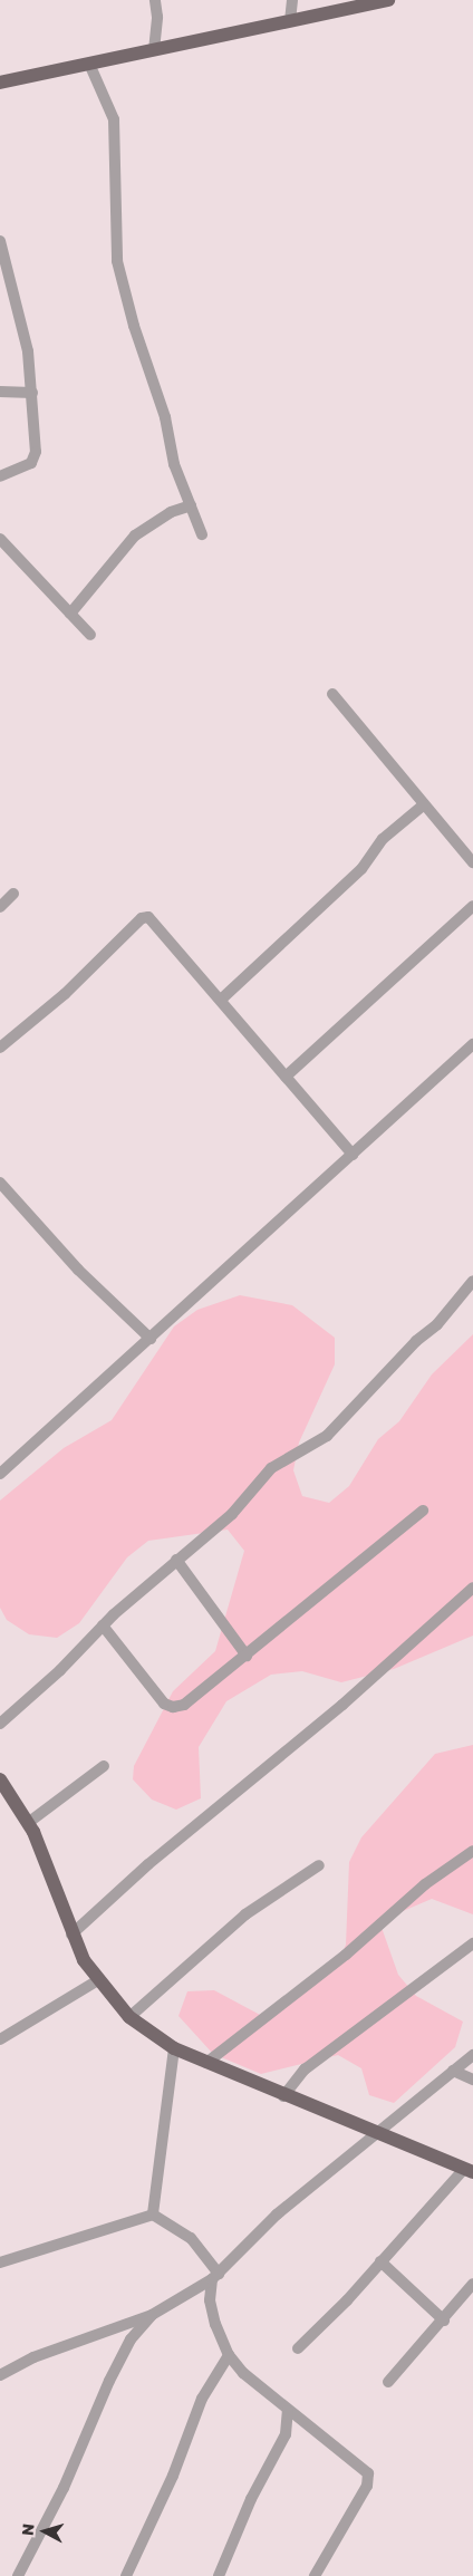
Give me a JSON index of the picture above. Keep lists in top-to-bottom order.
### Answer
{
  "north": "left"
}
